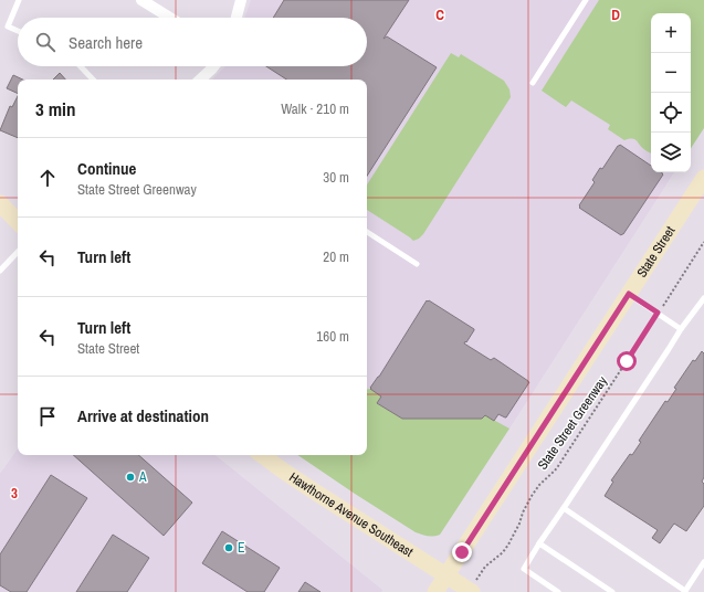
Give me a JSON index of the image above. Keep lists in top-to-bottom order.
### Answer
{
  "streets": {
    "main road": ["State Street", "Hawthorne Avenue Southeast"],
    "path": ["State Street Greenway"]
  },
  "crossings": [
    ["State Street", "Hawthorne Avenue Southeast"]
  ],
  "places": ["A", "E"],
  "page": {
    "map_buttons": ["+", "−"],
    "search": "Search here",
    "heading": ["3 min", "Walk · 210 m"],
    "list": [
      ["Continue", "State Street Greenway", "30 m"],
      ["Turn left", "20 m"],
      ["Turn left", "State Street", "160 m"],
      "Arrive at destination"
    ]
  },
  "grid": {
    "columns": ["C", "D"],
    "rows": ["3"]
  }
}
